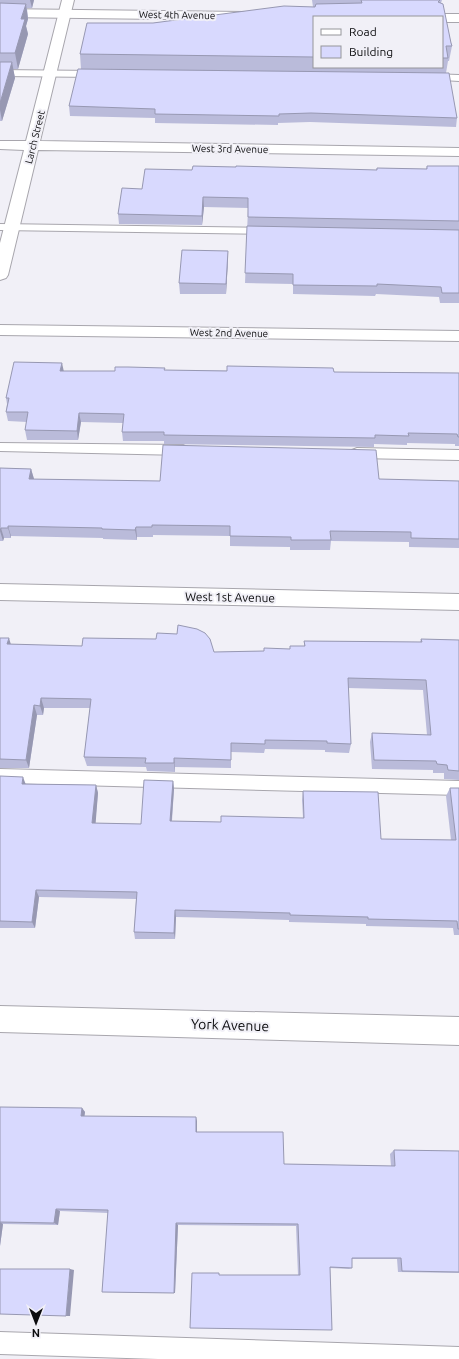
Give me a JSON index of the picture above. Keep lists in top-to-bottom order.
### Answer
{
  "streets": {
    "street": [
      "West 4th Avenue",
      "Larch Street",
      "West 3rd Avenue",
      "West 2nd Avenue",
      "West 1st Avenue",
      "York Avenue"
    ]
  },
  "crossings": [
    ["West 4th Avenue", "Larch Street"],
    ["Larch Street", "West 3rd Avenue"]
  ],
  "legend": ["Road", "Building"],
  "north": "bottom"
}
